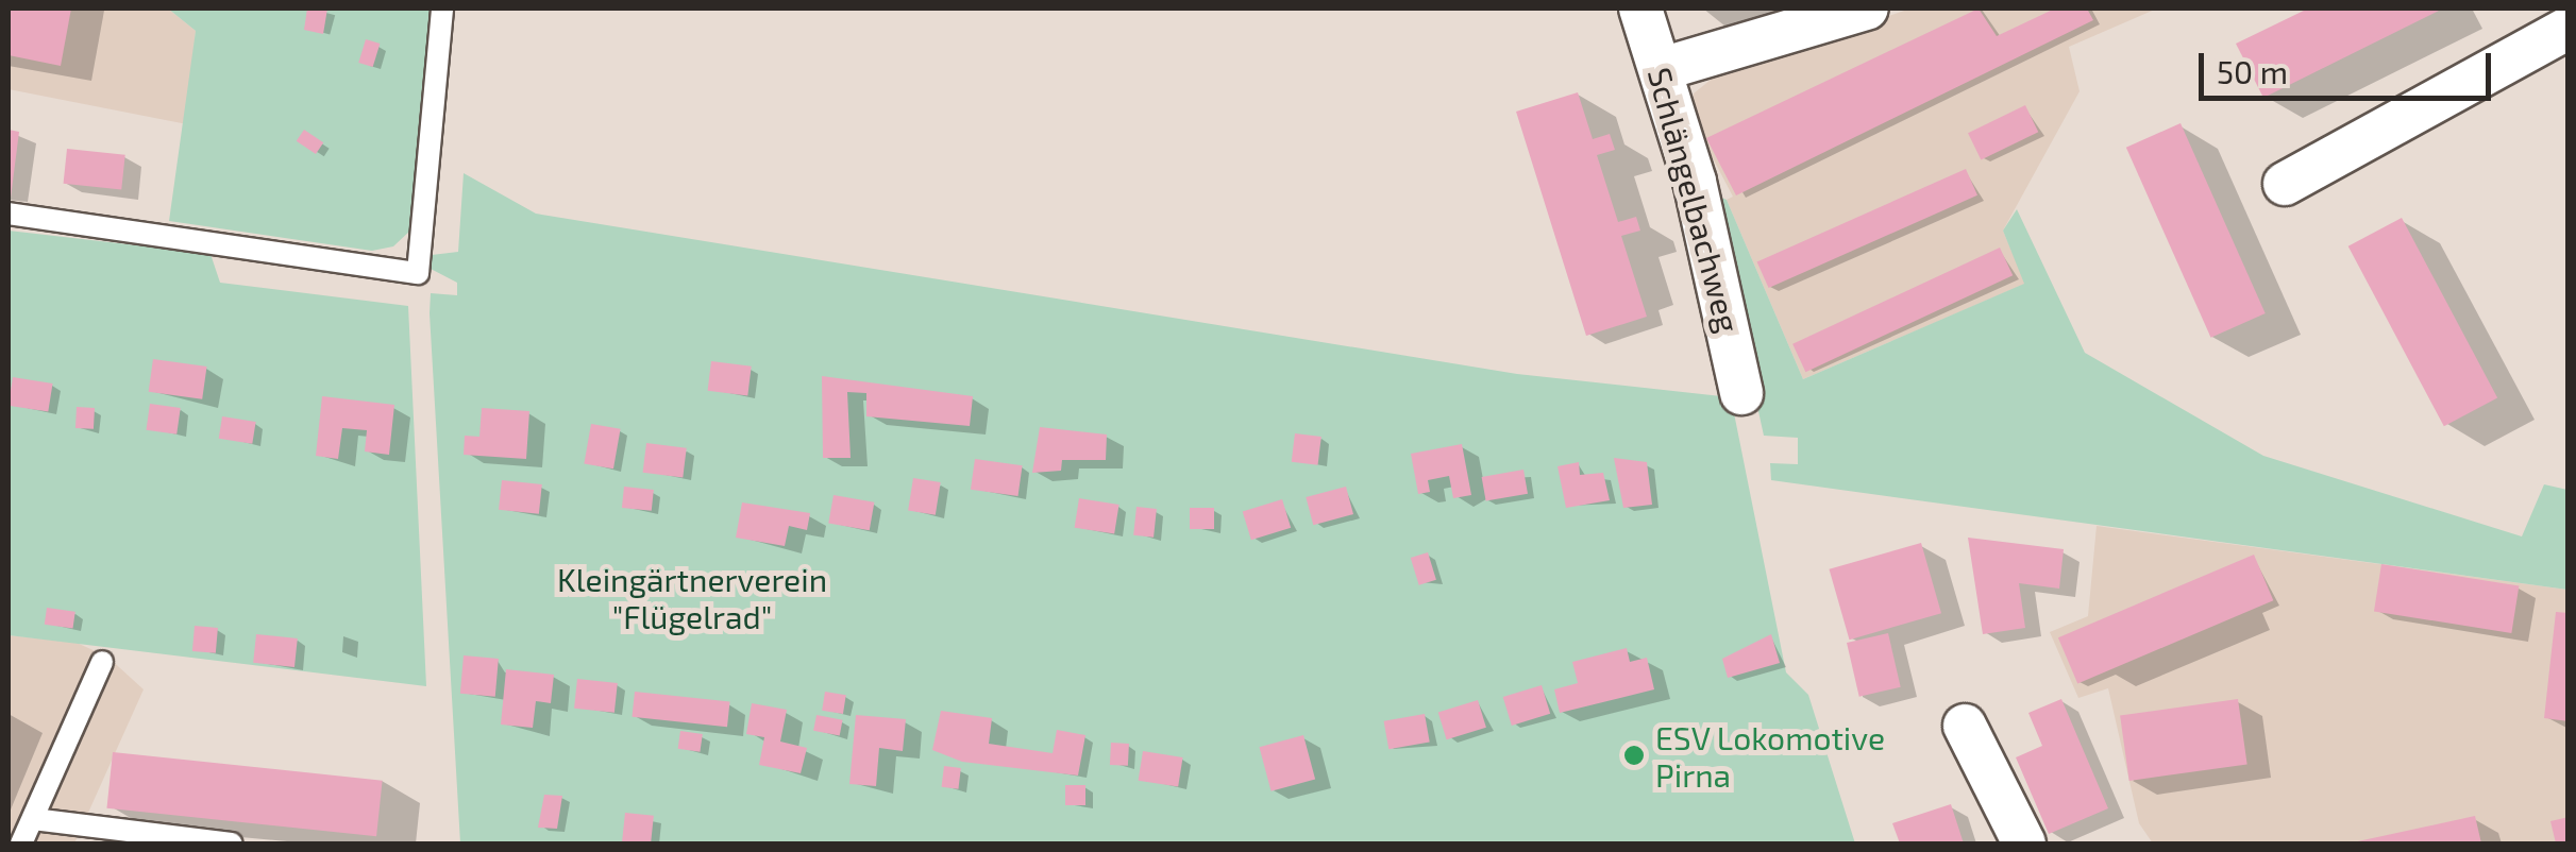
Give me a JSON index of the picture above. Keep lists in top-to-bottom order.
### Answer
{
  "streets": {
    "street": ["Schlängelbachweg"]
  },
  "parks": ["Kleingärtnerverein \"Flügelrad\""],
  "places": ["ESV Lokomotive Pirna"],
  "scale_bar": "50 m"
}
